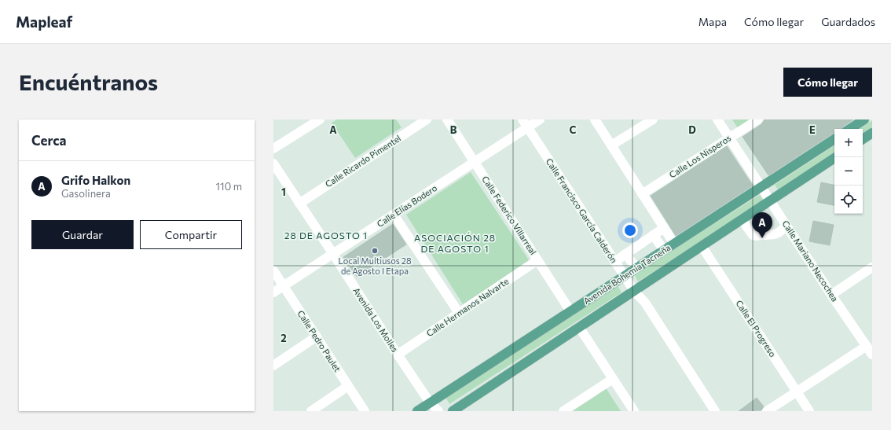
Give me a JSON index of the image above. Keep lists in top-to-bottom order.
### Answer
{
  "streets": {
    "main road": ["Avenida Bohemia Tacneña"],
    "street": [
      "Calle Los Nisperos",
      "Calle Ricardo Pimentel",
      "Calle Elías Bodero",
      "Calle Francisco García Calderón",
      "Calle Federico Villarreal",
      "Calle Mariano Necochea",
      "Calle Hermanos Nalvarte",
      "Avenida Los Molles",
      "Calle El Progreso",
      "Calle Pedro Paulet"
    ]
  },
  "crossings": [
    ["Calle Los Nisperos", "Calle Mariano Necochea"],
    ["Calle Ricardo Pimentel", "Avenida Los Molles"],
    ["Calle Elías Bodero", "Calle Francisco García Calderón"],
    ["Calle Elías Bodero", "Calle Federico Villarreal"],
    ["Calle Elías Bodero", "Avenida Los Molles"],
    ["Calle Elías Bodero", "Calle Pedro Paulet"],
    ["Calle Francisco García Calderón", "Avenida Bohemia Tacneña"],
    ["Calle Federico Villarreal", "Avenida Bohemia Tacneña"],
    ["Calle Federico Villarreal", "Calle Hermanos Nalvarte"],
    ["Calle Mariano Necochea", "Avenida Bohemia Tacneña"],
    ["Avenida Bohemia Tacneña", "Avenida Los Molles"],
    ["Avenida Bohemia Tacneña", "Calle El Progreso"],
    ["Calle Hermanos Nalvarte", "Avenida Los Molles"]
  ],
  "districts": ["28 DE AGOSTO 1", "ASOCIACIÓN 28 DE AGOSTO 1"],
  "places": ["Local Multiusos 28 de Agosto I Etapa"],
  "page": {
    "header": "Mapleaf",
    "nav": ["Mapa", "Cómo llegar", "Guardados"],
    "buttons": [
      "Cómo llegar",
      ["Guardar", "Compartir"]
    ],
    "title": "Encuéntranos",
    "heading": "Cerca",
    "map_buttons": ["+", "−"],
    "list": [
      {
        "mark": "A",
        "name": "Grifo Halkon",
        "note": "Gasolinera",
        "value": "110 m"
      }
    ],
    "pins": "A"
  },
  "grid": {
    "columns": [
      "A",
      "B",
      "C",
      "D",
      "E"
    ],
    "rows": ["1", "2"]
  }
}
